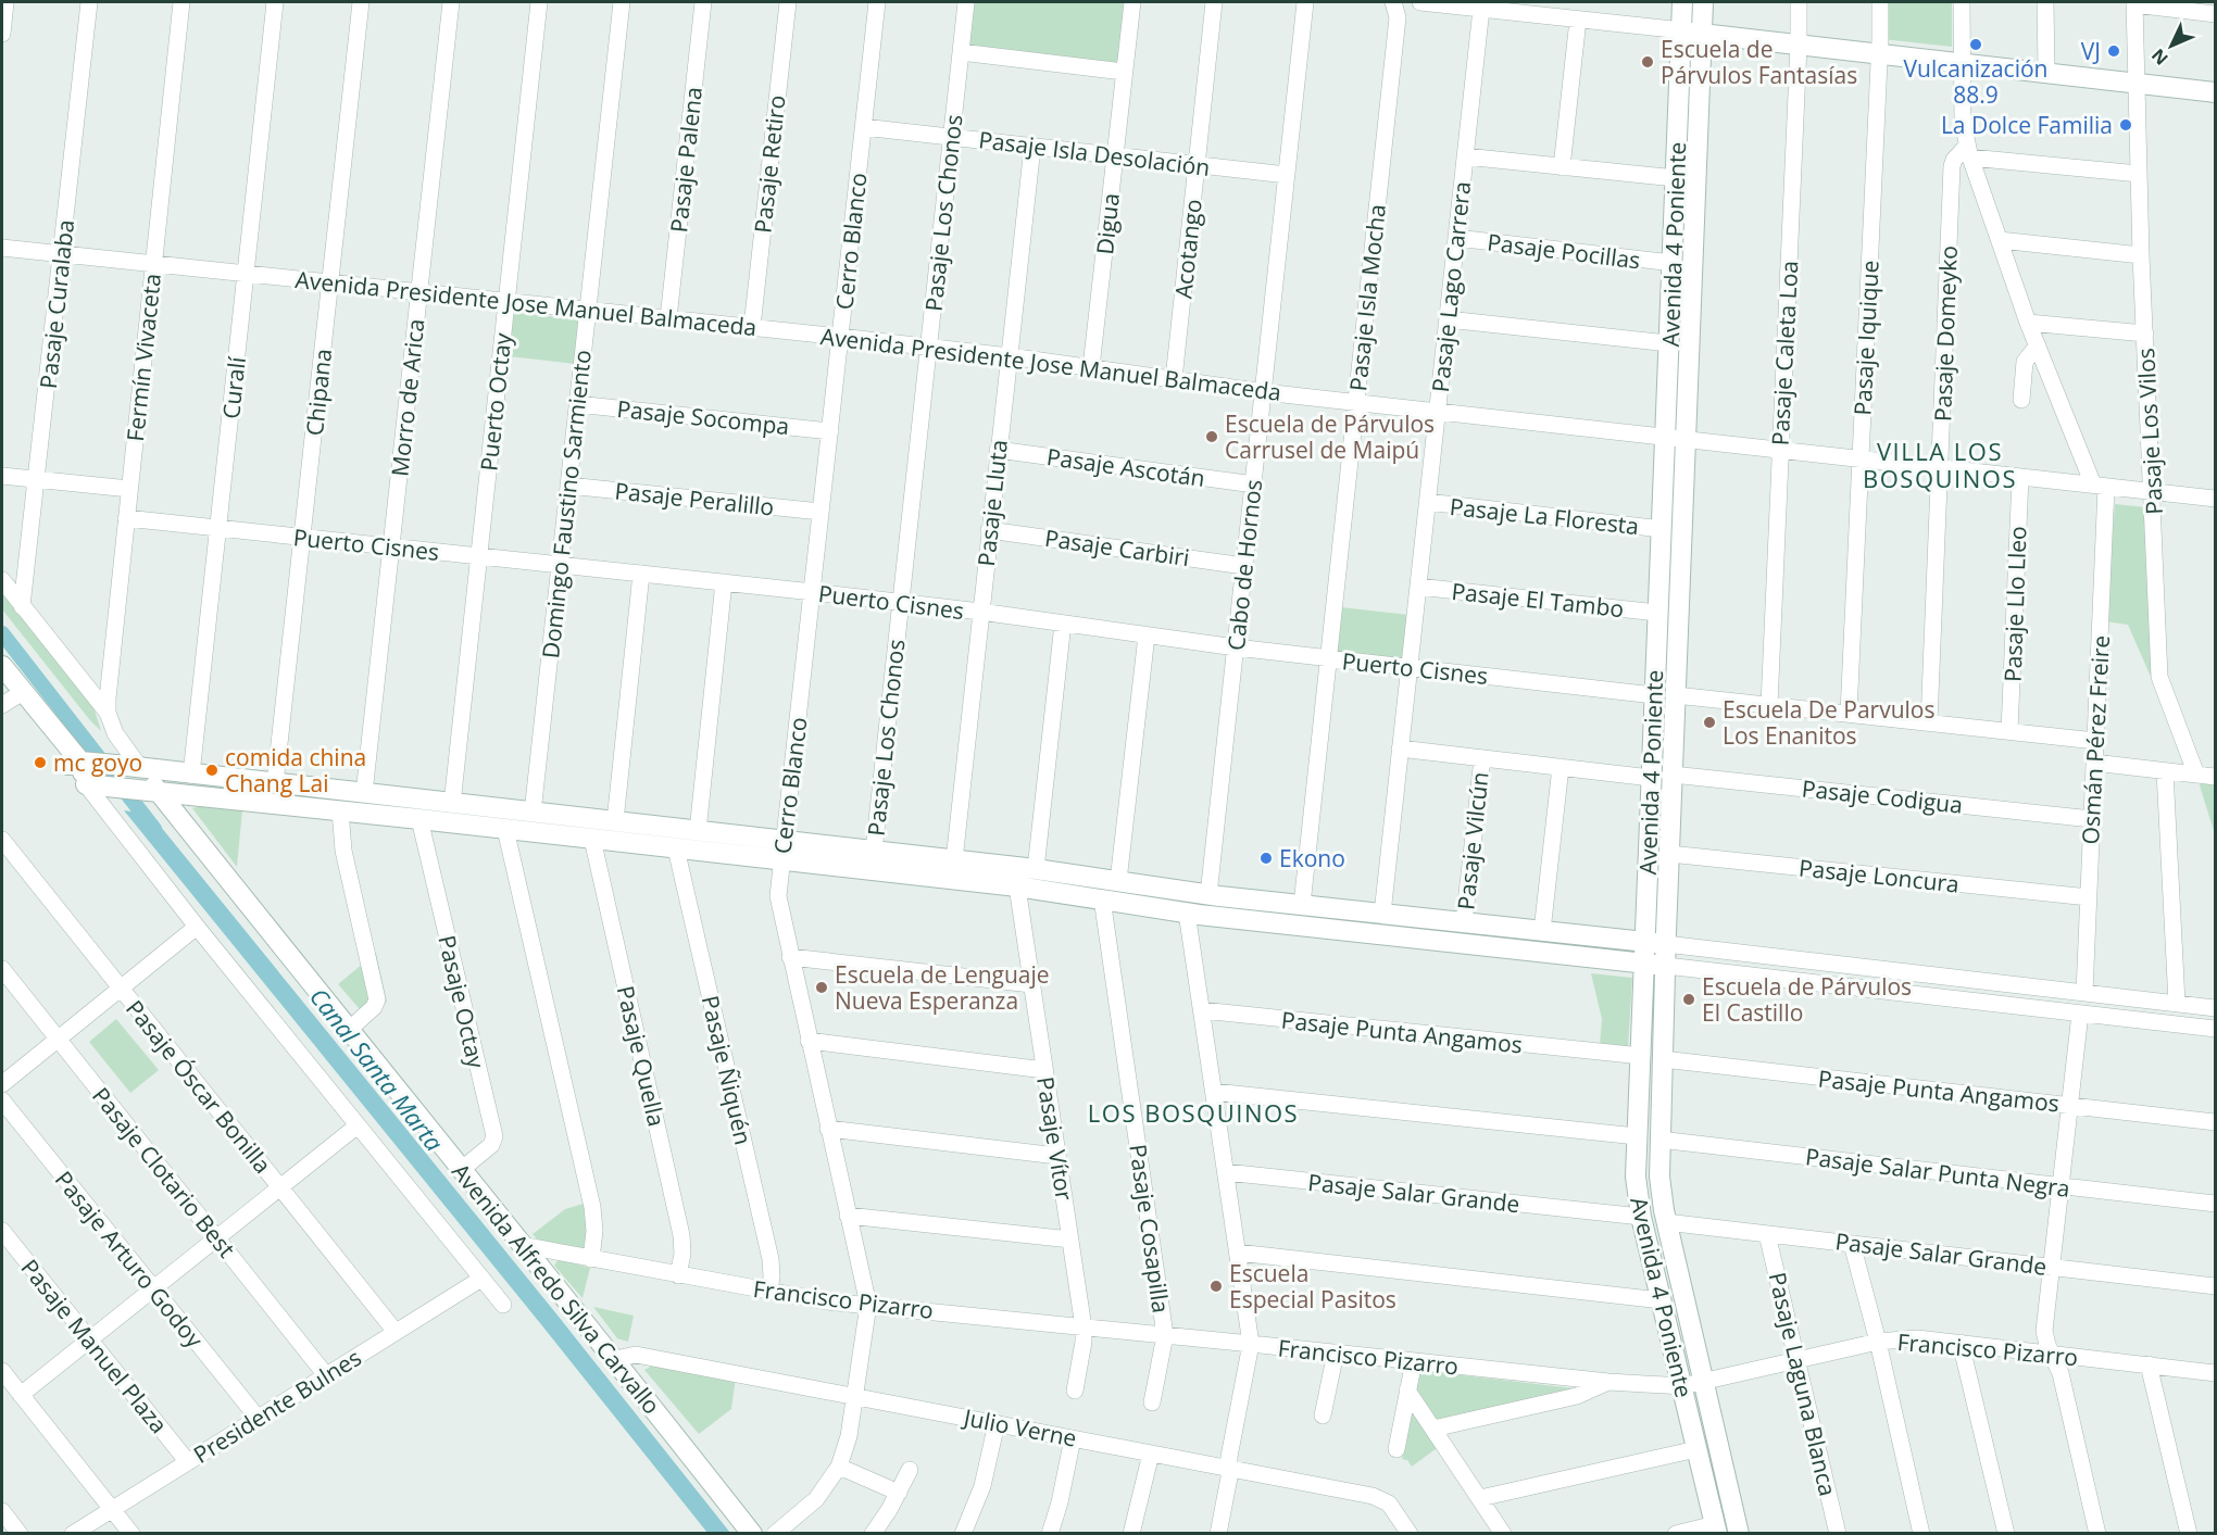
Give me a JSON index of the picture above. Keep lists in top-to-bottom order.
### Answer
{
  "streets": {
    "street": [
      "Pasaje Isla Desolación",
      "Pasaje Palena",
      "Pasaje Retiro",
      "Pasaje Los Chonos",
      "Digua",
      "Cerro Blanco",
      "Avenida 4 Poniente",
      "Acotango",
      "Pasaje Pocillas",
      "Pasaje Lago Carrera",
      "Pasaje Isla Mocha",
      "Avenida Presidente Jose Manuel Balmaceda",
      "Pasaje Curalaba",
      "Pasaje Domeyko",
      "Pasaje Iquique",
      "Pasaje Caleta Loa",
      "Fermín Vivaceta",
      "Curalí",
      "Chipana",
      "Morro de Arica",
      "Puerto Octay",
      "Pasaje Socompa",
      "Pasaje Los Vilos",
      "Pasaje Ascotán",
      "Pasaje Peralillo",
      "Pasaje Lluta",
      "Domingo Faustino Sarmiento",
      "Pasaje La Floresta",
      "Puerto Cisnes",
      "Pasaje Carbiri",
      "Cabo de Hornos",
      "Pasaje El Tambo",
      "Pasaje Llo Lleo",
      "Osmán Pérez Freire",
      "Pasaje Codigua",
      "Pasaje Vilcún",
      "Pasaje Loncura",
      "Pasaje Octay",
      "Pasaje Punta Angamos",
      "Pasaje Quella",
      "Pasaje Ñiquén",
      "Pasaje Óscar Bonilla",
      "Pasaje Vítor",
      "Pasaje Clotario Best",
      "Pasaje Salar Punta Negra",
      "Pasaje Salar Grande",
      "Pasaje Cosapilla",
      "Pasaje Arturo Godoy",
      "Avenida Alfredo Silva Carvallo",
      "Francisco Pizarro",
      "Pasaje Manuel Plaza",
      "Pasaje Laguna Blanca",
      "Presidente Bulnes",
      "Julio Verne"
    ]
  },
  "crossings": [
    ["Pasaje Isla Desolación", "Pasaje Los Chonos"],
    ["Pasaje Isla Desolación", "Digua"],
    ["Pasaje Isla Desolación", "Cerro Blanco"],
    ["Pasaje Isla Desolación", "Acotango"],
    ["Pasaje Isla Desolación", "Pasaje Lluta"],
    ["Pasaje Isla Desolación", "Cabo de Hornos"],
    ["Pasaje Palena", "Avenida Presidente Jose Manuel Balmaceda"],
    ["Pasaje Retiro", "Avenida Presidente Jose Manuel Balmaceda"],
    ["Pasaje Los Chonos", "Avenida Presidente Jose Manuel Balmaceda"],
    ["Pasaje Los Chonos", "Puerto Cisnes"],
    ["Digua", "Avenida Presidente Jose Manuel Balmaceda"],
    ["Cerro Blanco", "Avenida Presidente Jose Manuel Balmaceda"],
    ["Cerro Blanco", "Pasaje Socompa"],
    ["Cerro Blanco", "Pasaje Peralillo"],
    ["Cerro Blanco", "Puerto Cisnes"],
    ["Cerro Blanco", "Francisco Pizarro"],
    ["Cerro Blanco", "Julio Verne"],
    ["Avenida 4 Poniente", "Pasaje Pocillas"],
    ["Avenida 4 Poniente", "Avenida Presidente Jose Manuel Balmaceda"],
    ["Avenida 4 Poniente", "Pasaje La Floresta"],
    ["Avenida 4 Poniente", "Puerto Cisnes"],
    ["Avenida 4 Poniente", "Pasaje El Tambo"],
    ["Avenida 4 Poniente", "Pasaje Codigua"],
    ["Avenida 4 Poniente", "Pasaje Loncura"],
    ["Avenida 4 Poniente", "Pasaje Punta Angamos"],
    ["Avenida 4 Poniente", "Pasaje Salar Punta Negra"],
    ["Avenida 4 Poniente", "Pasaje Salar Grande"],
    ["Avenida 4 Poniente", "Francisco Pizarro"],
    ["Acotango", "Avenida Presidente Jose Manuel Balmaceda"],
    ["Pasaje Pocillas", "Pasaje Lago Carrera"],
    ["Pasaje Lago Carrera", "Avenida Presidente Jose Manuel Balmaceda"],
    ["Pasaje Lago Carrera", "Pasaje La Floresta"],
    ["Pasaje Lago Carrera", "Puerto Cisnes"],
    ["Pasaje Lago Carrera", "Pasaje El Tambo"],
    ["Pasaje Isla Mocha", "Avenida Presidente Jose Manuel Balmaceda"],
    ["Pasaje Isla Mocha", "Puerto Cisnes"],
    ["Avenida Presidente Jose Manuel Balmaceda", "Pasaje Curalaba"],
    ["Avenida Presidente Jose Manuel Balmaceda", "Pasaje Domeyko"],
    ["Avenida Presidente Jose Manuel Balmaceda", "Pasaje Iquique"],
    ["Avenida Presidente Jose Manuel Balmaceda", "Pasaje Caleta Loa"],
    ["Avenida Presidente Jose Manuel Balmaceda", "Fermín Vivaceta"],
    ["Avenida Presidente Jose Manuel Balmaceda", "Curalí"],
    ["Avenida Presidente Jose Manuel Balmaceda", "Chipana"],
    ["Avenida Presidente Jose Manuel Balmaceda", "Morro de Arica"],
    ["Avenida Presidente Jose Manuel Balmaceda", "Puerto Octay"],
    ["Avenida Presidente Jose Manuel Balmaceda", "Pasaje Los Vilos"],
    ["Avenida Presidente Jose Manuel Balmaceda", "Pasaje Lluta"],
    ["Avenida Presidente Jose Manuel Balmaceda", "Domingo Faustino Sarmiento"],
    ["Avenida Presidente Jose Manuel Balmaceda", "Cabo de Hornos"],
    ["Avenida Presidente Jose Manuel Balmaceda", "Pasaje Llo Lleo"],
    ["Avenida Presidente Jose Manuel Balmaceda", "Osmán Pérez Freire"],
    ["Pasaje Curalaba", "Avenida Alfredo Silva Carvallo"],
    ["Pasaje Domeyko", "Osmán Pérez Freire"],
    ["Fermín Vivaceta", "Puerto Cisnes"],
    ["Fermín Vivaceta", "Avenida Alfredo Silva Carvallo"],
    ["Curalí", "Puerto Cisnes"],
    ["Chipana", "Puerto Cisnes"],
    ["Morro de Arica", "Puerto Cisnes"],
    ["Puerto Octay", "Puerto Cisnes"],
    ["Pasaje Socompa", "Domingo Faustino Sarmiento"],
    ["Pasaje Ascotán", "Pasaje Lluta"],
    ["Pasaje Ascotán", "Cabo de Hornos"],
    ["Pasaje Peralillo", "Domingo Faustino Sarmiento"],
    ["Pasaje Lluta", "Puerto Cisnes"],
    ["Pasaje Lluta", "Pasaje Carbiri"],
    ["Domingo Faustino Sarmiento", "Puerto Cisnes"],
    ["Puerto Cisnes", "Cabo de Hornos"],
    ["Pasaje Carbiri", "Cabo de Hornos"],
    ["Osmán Pérez Freire", "Pasaje Codigua"],
    ["Osmán Pérez Freire", "Pasaje Loncura"],
    ["Pasaje Octay", "Avenida Alfredo Silva Carvallo"],
    ["Pasaje Quella", "Francisco Pizarro"],
    ["Pasaje Ñiquén", "Francisco Pizarro"],
    ["Pasaje Óscar Bonilla", "Presidente Bulnes"],
    ["Pasaje Vítor", "Francisco Pizarro"],
    ["Pasaje Clotario Best", "Presidente Bulnes"],
    ["Pasaje Salar Grande", "Pasaje Laguna Blanca"],
    ["Pasaje Cosapilla", "Francisco Pizarro"],
    ["Pasaje Arturo Godoy", "Presidente Bulnes"],
    ["Avenida Alfredo Silva Carvallo", "Francisco Pizarro"],
    ["Avenida Alfredo Silva Carvallo", "Julio Verne"],
    ["Francisco Pizarro", "Pasaje Laguna Blanca"],
    ["Pasaje Manuel Plaza", "Presidente Bulnes"]
  ],
  "districts": ["VILLA LOS BOSQUINOS", "LOS BOSQUINOS"],
  "water": ["Canal Santa Marta"],
  "places": [
    "Vulcanización 88.9",
    "VJ",
    "Escuela de Párvulos Fantasías",
    "La Dolce Familia",
    "Escuela de Párvulos Carrusel de Maipú",
    "Escuela De Parvulos Los Enanitos",
    "mc goyo",
    "comida china Chang Lai",
    "Ekono",
    "Escuela de Lenguaje Nueva Esperanza",
    "Escuela de Párvulos El Castillo",
    "Escuela Especial Pasitos"
  ],
  "north": "bottom left"
}
